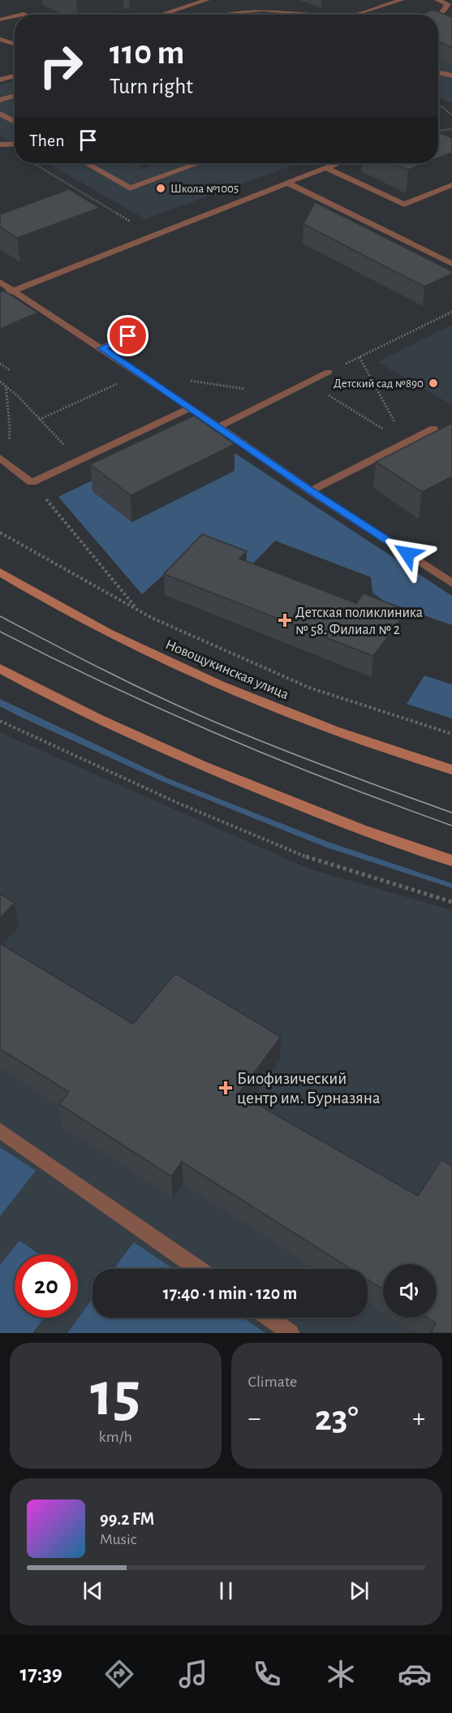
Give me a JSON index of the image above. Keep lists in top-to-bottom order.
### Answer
{
  "streets": {
    "main road": ["Новощукинская улица"]
  },
  "places": {
    "other": ["Школа №1005", "Детский сад №890"],
    "health": ["Детская поликлиника № 58. Филиал № 2", "Биофизический центр им. Бурназяна"]
  },
  "page": {
    "turn": ["110 m", "Turn right"],
    "then": "Then",
    "limit": "20",
    "trip": "17:40 · 1 min · 120 m",
    "tile": [
      ["15", "km/h"],
      "Climate"
    ],
    "heat": ["−", "23°", "+"],
    "song": ["99.2 FM", "Music"],
    "tabs": "17:39"
  }
}
